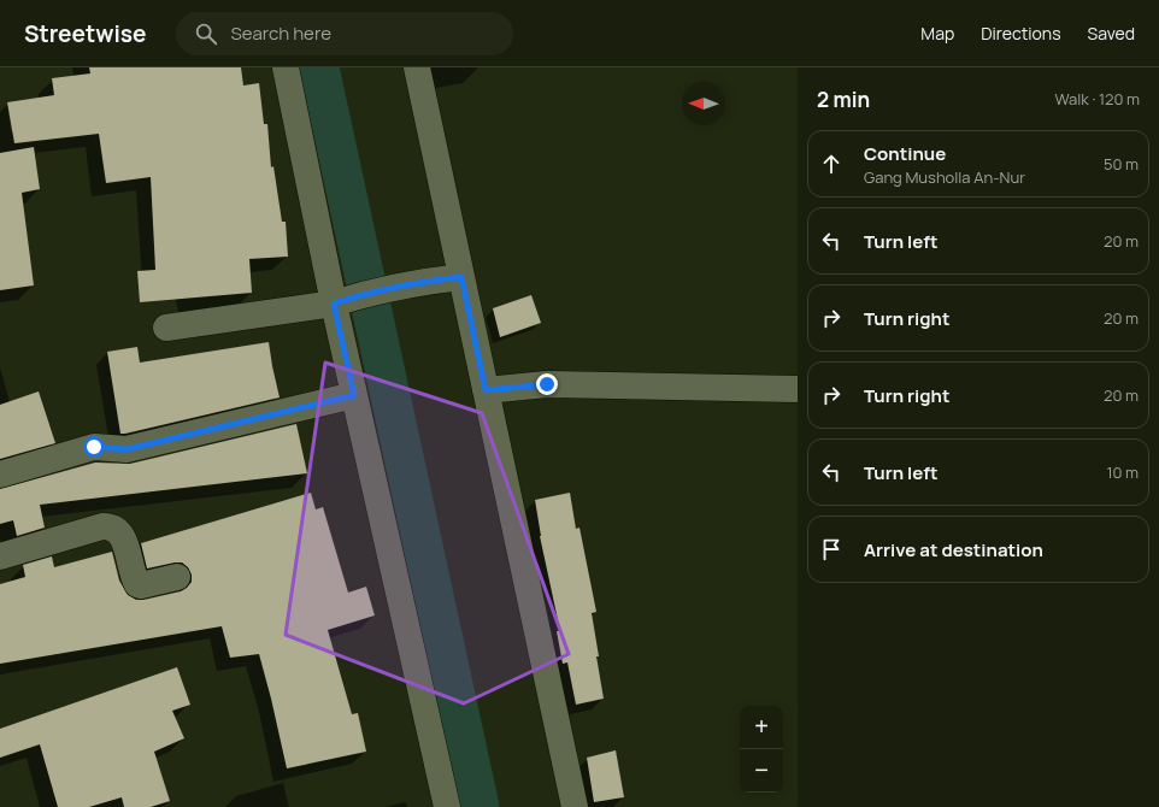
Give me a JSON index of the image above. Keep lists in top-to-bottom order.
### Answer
{
  "north": "left",
  "page": {
    "header": "Streetwise",
    "search": "Search here",
    "nav": ["Map", "Directions", "Saved"],
    "heading": ["2 min", "Walk · 120 m"],
    "list": [
      ["Continue", "Gang Musholla An-Nur", "50 m"],
      ["Turn left", "20 m"],
      ["Turn right", "20 m"],
      ["Turn right", "20 m"],
      ["Turn left", "10 m"],
      "Arrive at destination"
    ],
    "map_buttons": ["+", "−"]
  }
}
